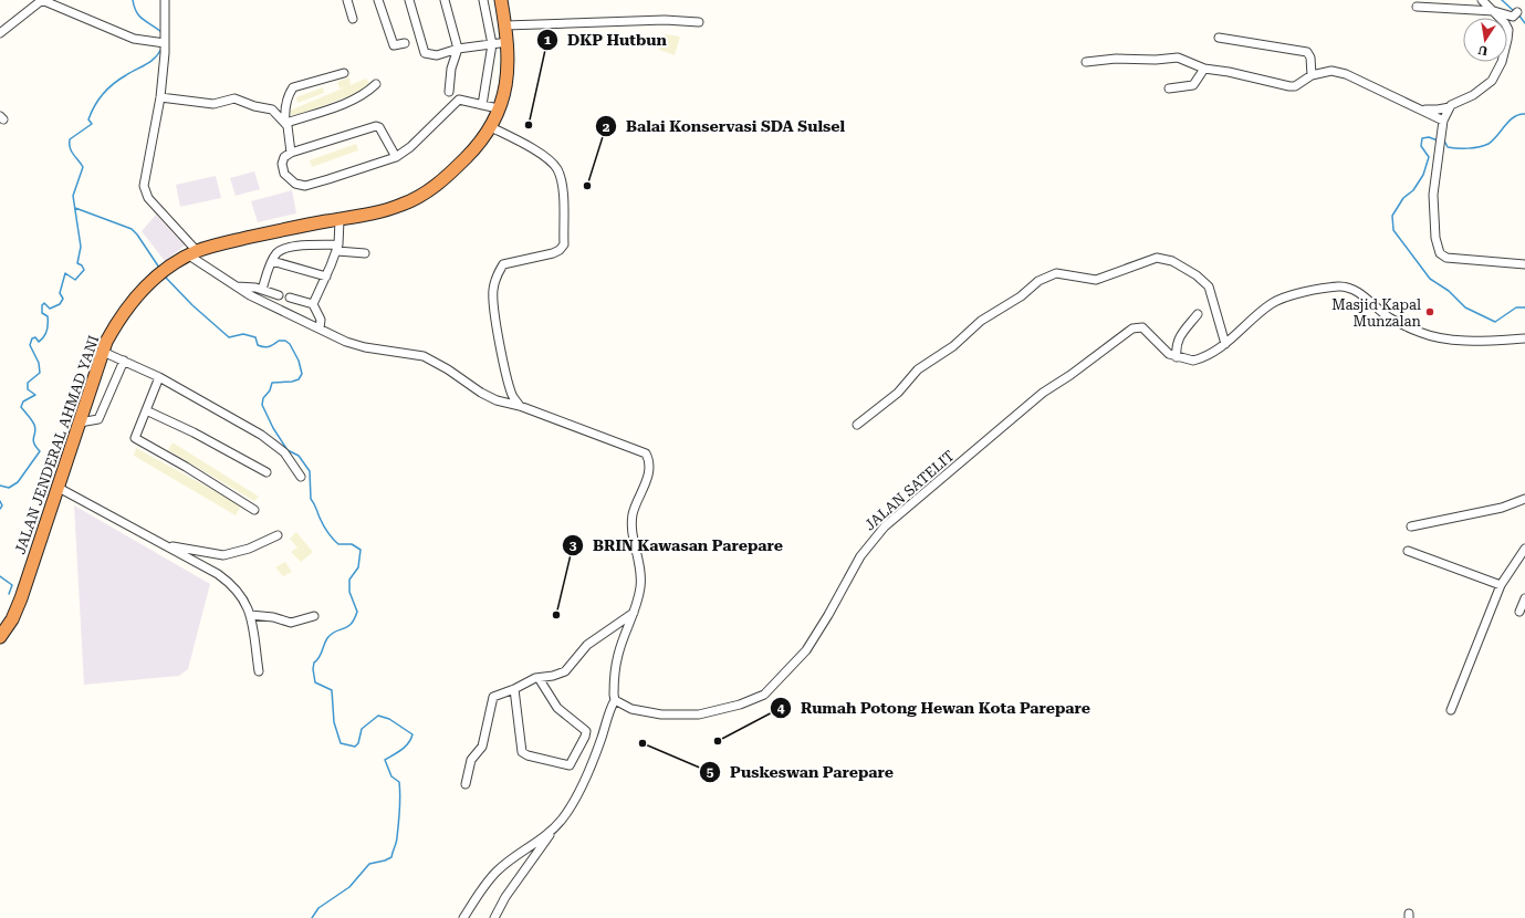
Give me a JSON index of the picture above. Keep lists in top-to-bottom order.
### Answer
{
  "streets": {
    "highway": ["JALAN JENDERAL AHMAD YANI"],
    "street": ["JALAN SATELIT"]
  },
  "places": [
    "DKP Hutbun",
    "Balai Konservasi SDA Sulsel",
    "Masjid Kapal Munzalan",
    "BRIN Kawasan Parepare",
    "Rumah Potong Hewan Kota Parepare",
    "Puskeswan Parepare"
  ],
  "north": "bottom"
}
